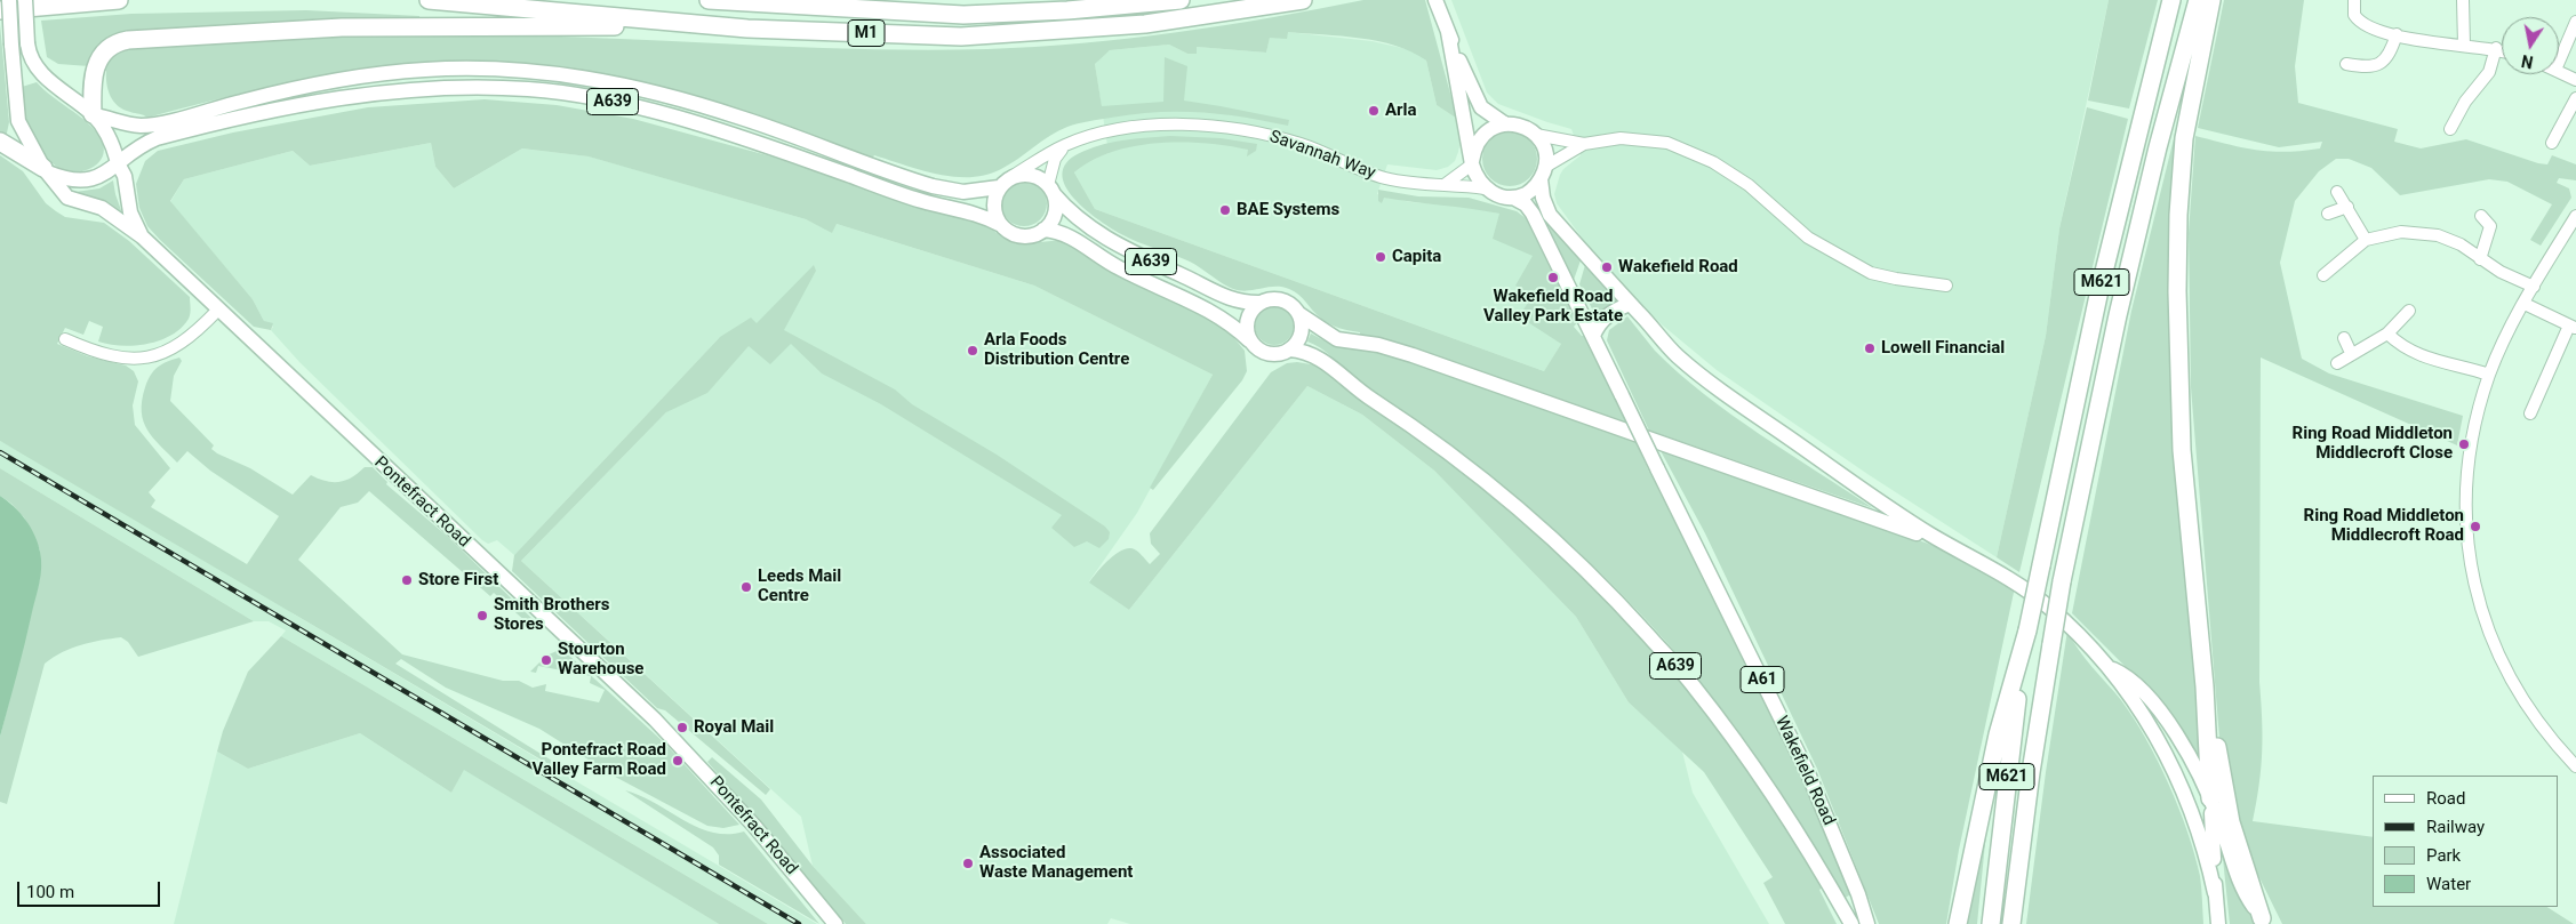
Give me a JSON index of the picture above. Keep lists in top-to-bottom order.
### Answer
{
  "streets": {
    "highway": ["M1", "M621"],
    "main road": [
      "A639",
      "Pontefract Road",
      "A61",
      "Wakefield Road"
    ],
    "street": ["Savannah Way"]
  },
  "crossings": [
    ["A639", "Savannah Way"],
    ["A639", "Pontefract Road"],
    ["Savannah Way", "Wakefield Road"]
  ],
  "places": [
    "Arla",
    "BAE Systems",
    "Capita",
    "Wakefield Road",
    "Wakefield Road Valley Park Estate",
    "Lowell Financial",
    "Arla Foods Distribution Centre",
    "Ring Road Middleton Middlecroft Close",
    "Ring Road Middleton Middlecroft Road",
    "Store First",
    "Leeds Mail Centre",
    "Smith Brothers Stores",
    "Stourton Warehouse",
    "Royal Mail",
    "Pontefract Road Valley Farm Road",
    "Associated Waste Management"
  ],
  "legend": [
    "Road",
    "Railway",
    "Park",
    "Water"
  ],
  "scale_bar": "100 m",
  "north": "bottom"
}
